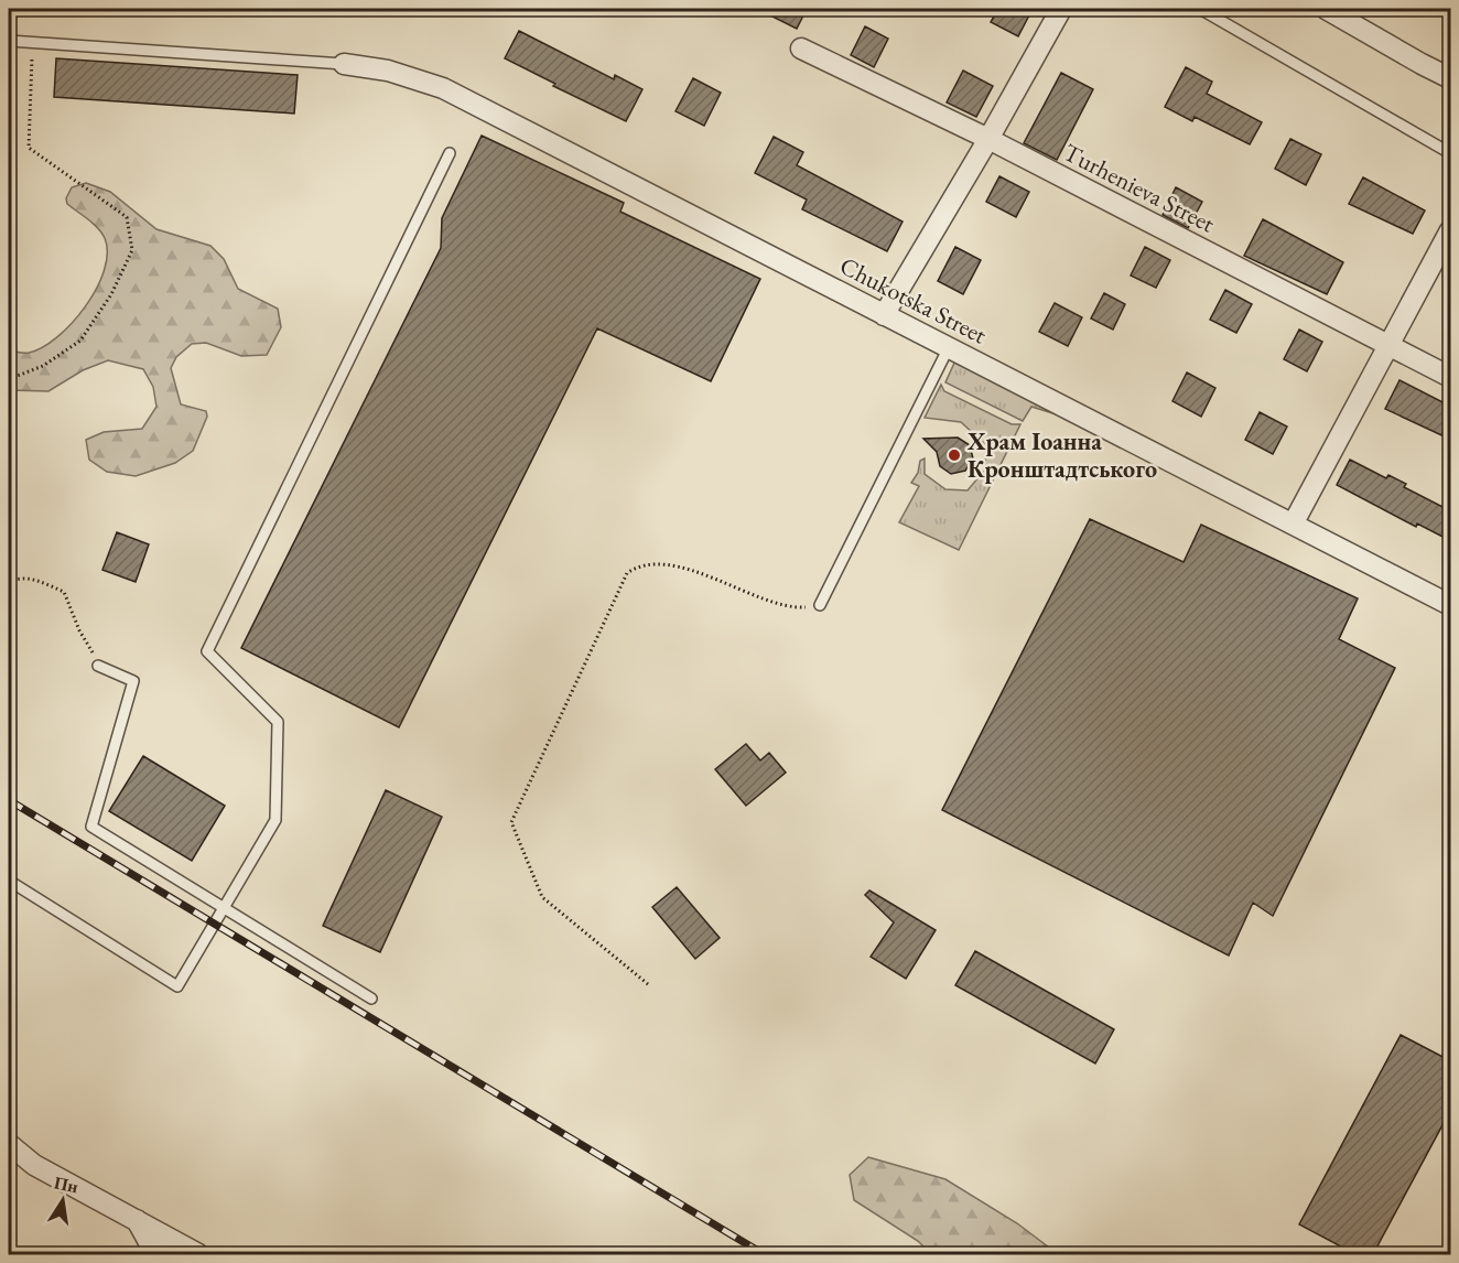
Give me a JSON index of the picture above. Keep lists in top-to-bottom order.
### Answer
{
  "streets": {
    "street": ["Turhenieva Street", "Chukotska Street"]
  },
  "places": ["Храм Іоанна Кронштадтського"],
  "north": "top"
}
